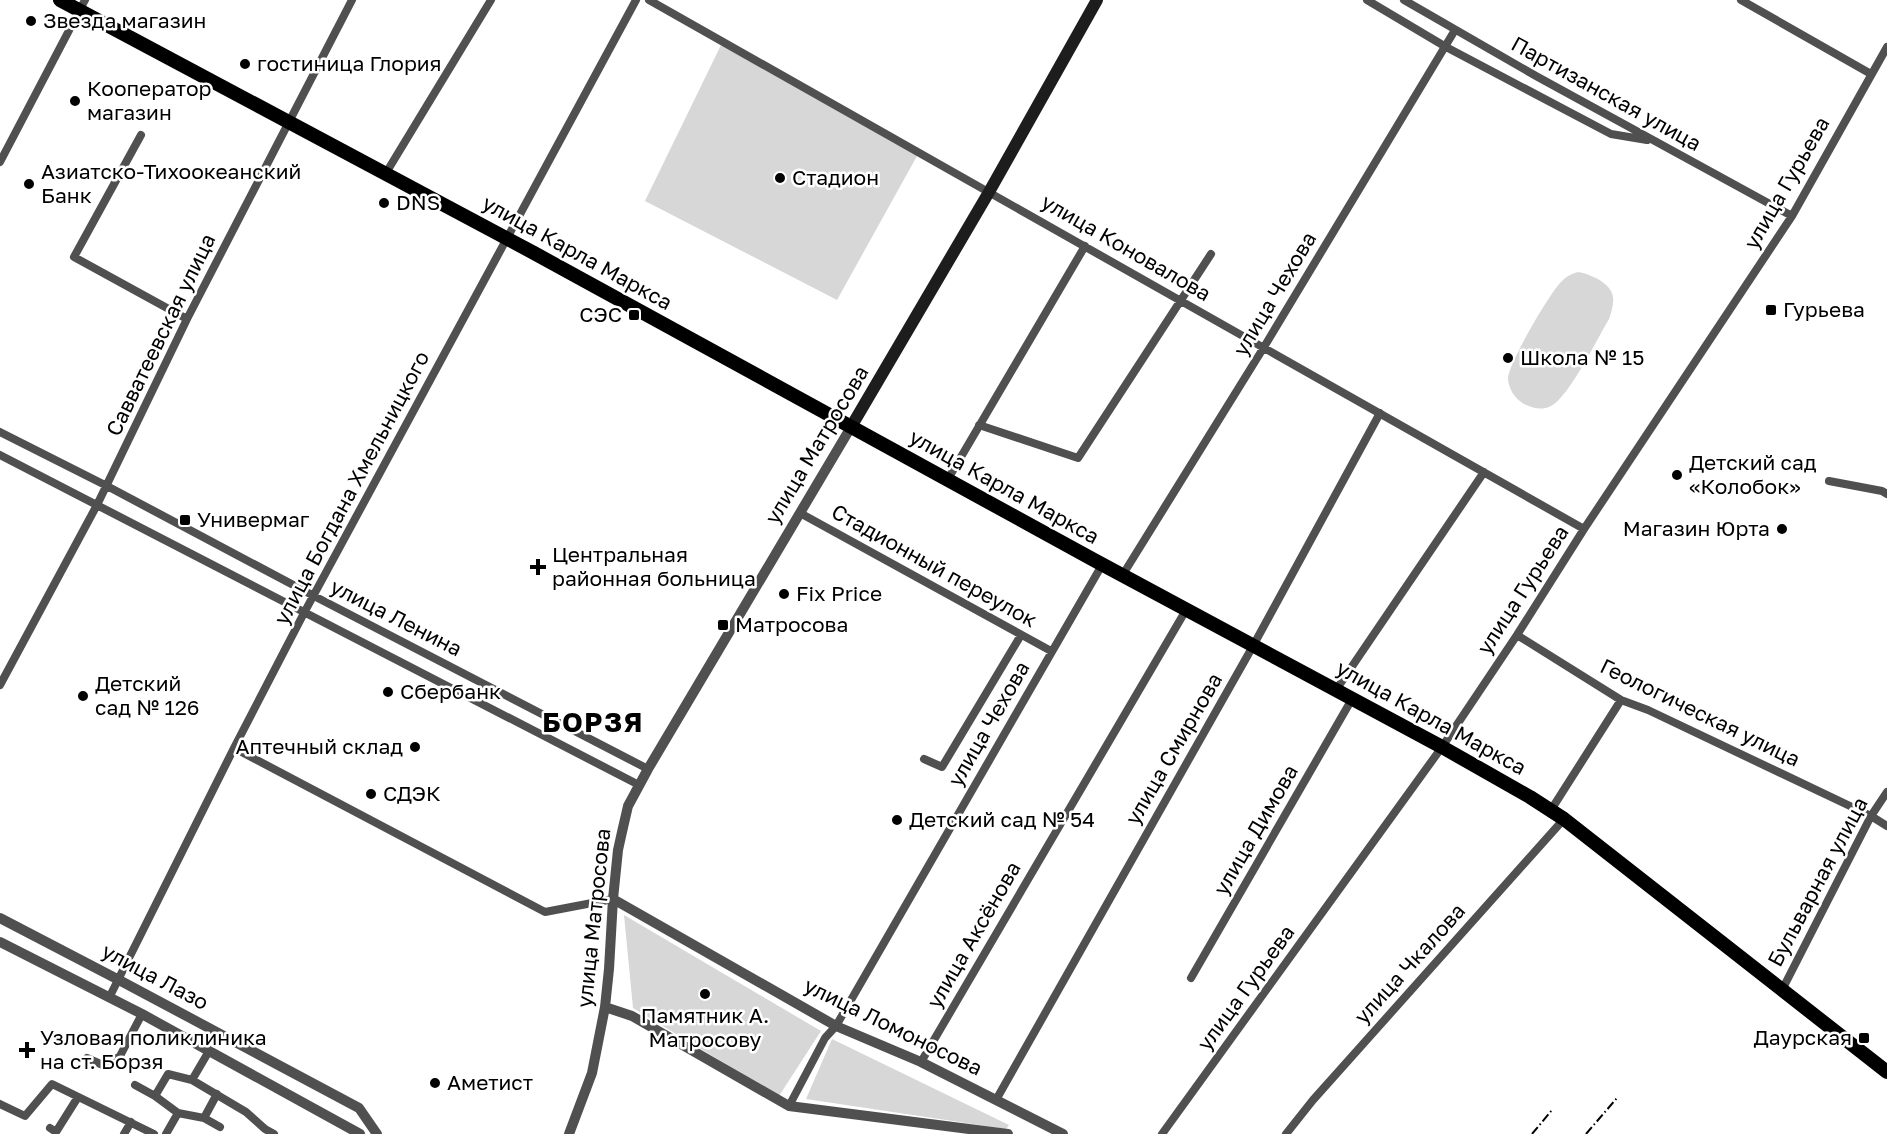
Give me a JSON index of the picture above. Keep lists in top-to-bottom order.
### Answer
{
  "streets": {
    "highway": ["улица Карла Маркса"],
    "main road": ["улица Матросова"],
    "street": [
      "Партизанская улица",
      "улица Гурьева",
      "улица Коновалова",
      "улица Чехова",
      "Савватеевская улица",
      "улица Богдана Хмельницкого",
      "Стадионный переулок",
      "улица Ленина",
      "Геологическая улица",
      "улица Смирнова",
      "улица Димова",
      "Бульварная улица",
      "улица Аксёнова",
      "улица Чкалова",
      "улица Лазо",
      "улица Ломоносова"
    ]
  },
  "crossings": [
    ["Партизанская улица", "улица Гурьева"],
    ["Партизанская улица", "улица Чехова"],
    ["улица Гурьева", "улица Коновалова"],
    ["улица Гурьева", "улица Карла Маркса"],
    ["улица Гурьева", "Геологическая улица"],
    ["улица Коновалова", "улица Чехова"],
    ["улица Коновалова", "улица Матросова"],
    ["улица Коновалова", "улица Смирнова"],
    ["улица Карла Маркса", "улица Чехова"],
    ["улица Карла Маркса", "Савватеевская улица"],
    ["улица Карла Маркса", "улица Матросова"],
    ["улица Карла Маркса", "улица Богдана Хмельницкого"],
    ["улица Карла Маркса", "улица Смирнова"],
    ["улица Карла Маркса", "улица Димова"],
    ["улица Карла Маркса", "Бульварная улица"],
    ["улица Карла Маркса", "улица Аксёнова"],
    ["улица Карла Маркса", "улица Чкалова"],
    ["улица Чехова", "Стадионный переулок"],
    ["улица Чехова", "улица Ломоносова"],
    ["Савватеевская улица", "улица Ленина"],
    ["улица Матросова", "Стадионный переулок"],
    ["улица Матросова", "улица Ленина"],
    ["улица Матросова", "улица Ломоносова"],
    ["улица Богдана Хмельницкого", "улица Ленина"],
    ["улица Богдана Хмельницкого", "улица Лазо"],
    ["Геологическая улица", "Бульварная улица"],
    ["улица Смирнова", "улица Ломоносова"],
    ["улица Аксёнова", "улица Ломоносова"]
  ],
  "districts": ["БОРЗЯ"],
  "places": {
    "other": [
      "Звезда магазин",
      "гостиница Глория",
      "Кооператор магазин",
      "Стадион",
      "Азиатско-Тихоокеанский Банк",
      "DNS",
      "Школа № 15",
      "Детский сад «Колобок»",
      "Магазин Юрта",
      "Fix Price",
      "Сбербанк",
      "Детский сад № 126",
      "Аптечный склад",
      "СДЭК",
      "Детский сад № 54",
      "Памятник А. Матросову",
      "Аметист"
    ],
    "transit": [
      "Гурьева",
      "СЭС",
      "Универмаг",
      "Матросова",
      "Даурская"
    ],
    "health": ["Центральная районная больница", "Узловая поликлиника на ст. Борзя"]
  }
}
